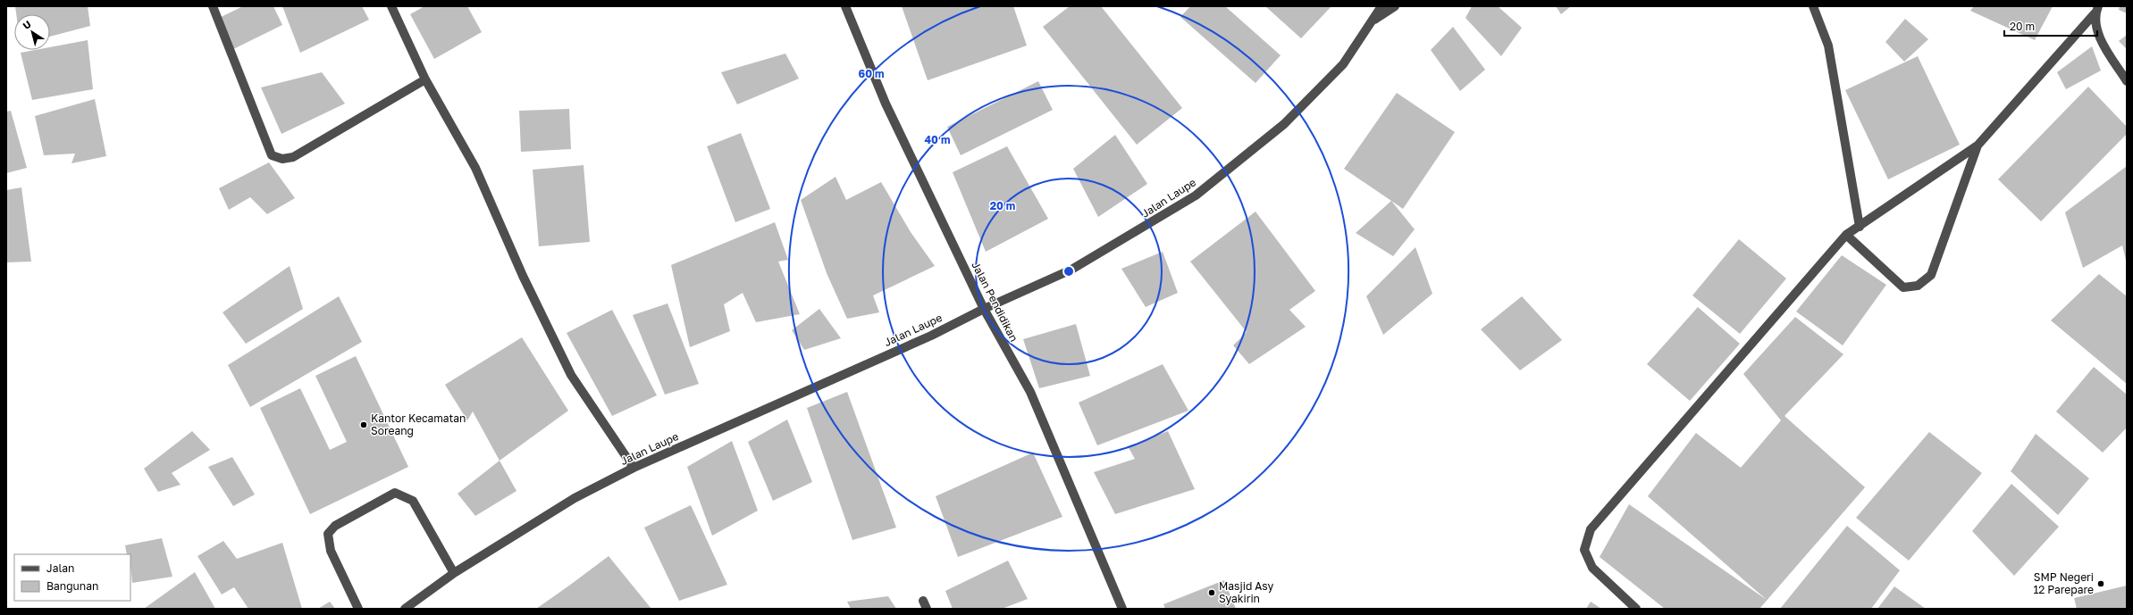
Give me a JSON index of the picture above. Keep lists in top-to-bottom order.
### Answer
{
  "streets": {
    "street": ["Jalan Laupe", "Jalan Pendidikan"]
  },
  "crossings": [
    ["Jalan Laupe", "Jalan Pendidikan"]
  ],
  "places": ["Kantor Kecamatan Soreang", "SMP Negeri 12 Parepare", "Masjid Asy Syakirin"],
  "legend": ["Jalan", "Bangunan"],
  "scale_bar": "20 m",
  "north": "top left",
  "rings": ["60 m", "40 m", "20 m"]
}
